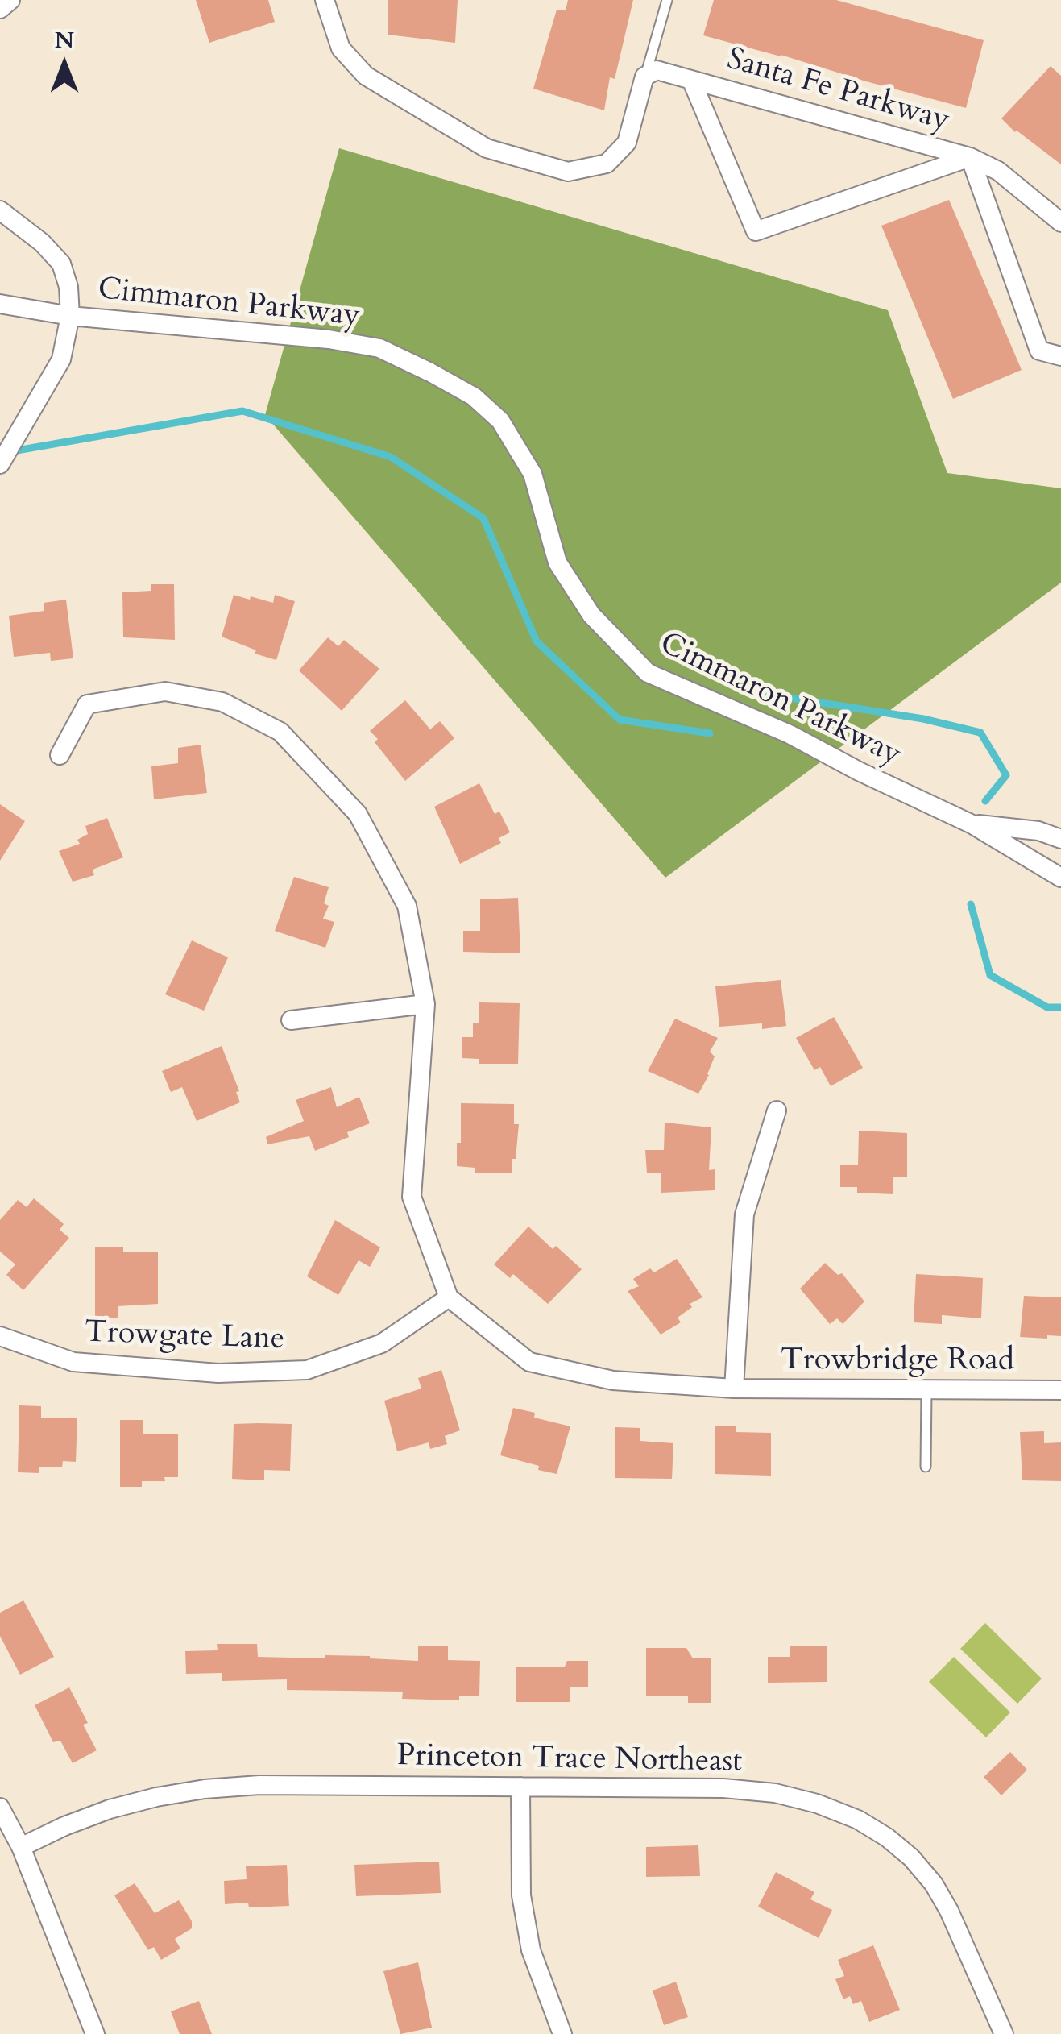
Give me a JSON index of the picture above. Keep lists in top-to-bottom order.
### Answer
{
  "streets": {
    "street": [
      "Santa Fe Parkway",
      "Cimmaron Parkway",
      "Trowgate Lane",
      "Trowbridge Road",
      "Princeton Trace Northeast"
    ]
  },
  "crossings": [
    ["Trowgate Lane", "Trowbridge Road"]
  ],
  "north": "top"
}
